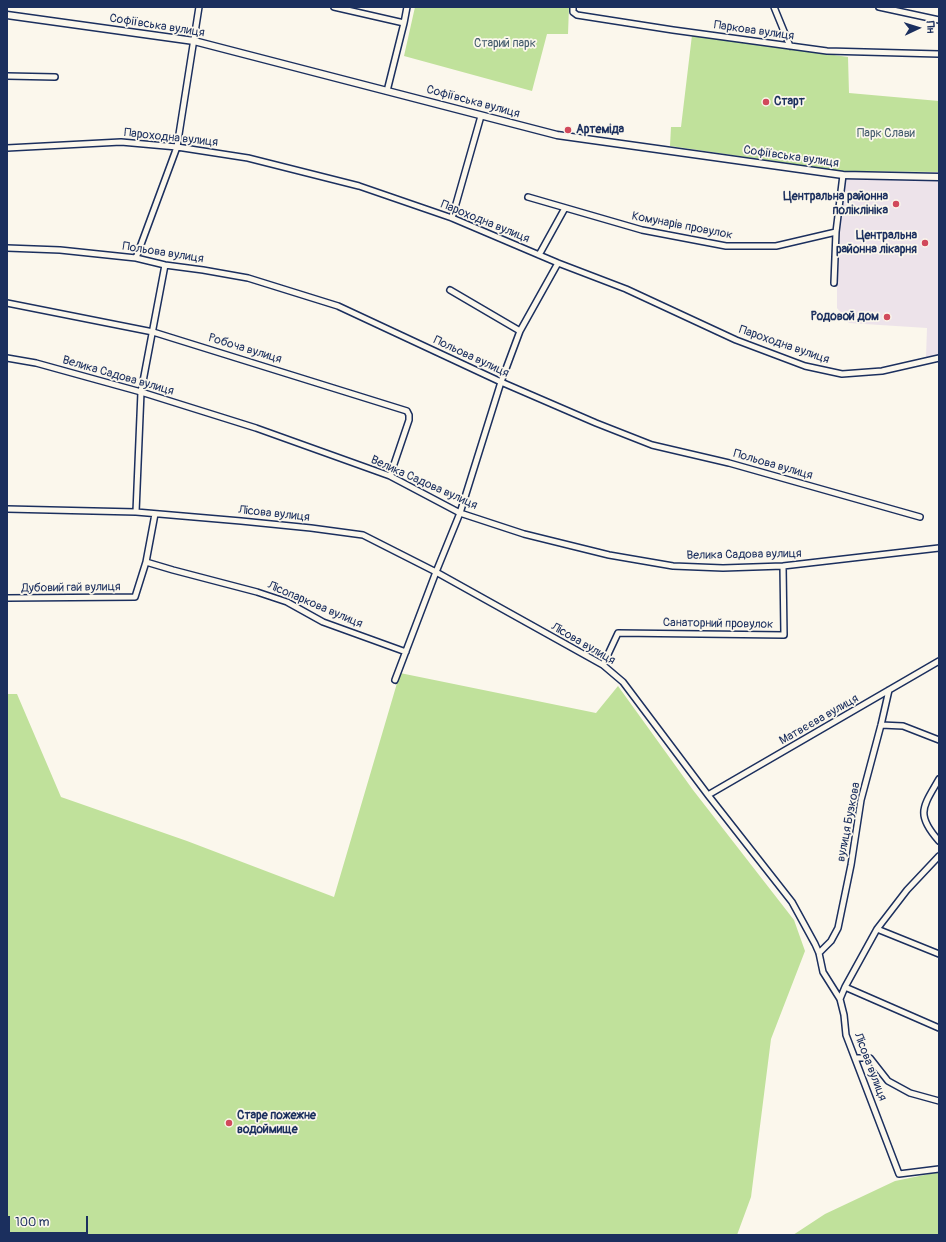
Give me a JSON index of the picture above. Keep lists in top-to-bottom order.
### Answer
{
  "streets": {
    "street": [
      "Софіївська вулиця",
      "Паркова вулиця",
      "Пароходна вулиця",
      "Комунарів провулок",
      "Польова вулиця",
      "Робоча вулиця",
      "Велика Садова вулиця",
      "Лісова вулиця",
      "Дубовий гай вулиця",
      "Лісопаркова вулиця",
      "Санаторний провулок",
      "Матвєєва вулиця",
      "вулиця Бузкова"
    ]
  },
  "crossings": [
    ["Робоча вулиця", "Велика Садова вулиця"],
    ["Велика Садова вулиця", "Санаторний провулок"],
    ["Лісова вулиця", "Санаторний провулок"],
    ["Лісова вулиця", "Матвєєва вулиця"],
    ["Лісова вулиця", "вулиця Бузкова"],
    ["Дубовий гай вулиця", "Лісопаркова вулиця"],
    ["Матвєєва вулиця", "вулиця Бузкова"]
  ],
  "parks": ["Старий парк", "Парк Слави"],
  "places": [
    "Старт",
    "Артеміда",
    "Центральна районна поліклініка",
    "Центральна районна лікарня",
    "Родовой дом",
    "Старе пожежне водоймище"
  ],
  "scale_bar": "100 m",
  "north": "right"
}
